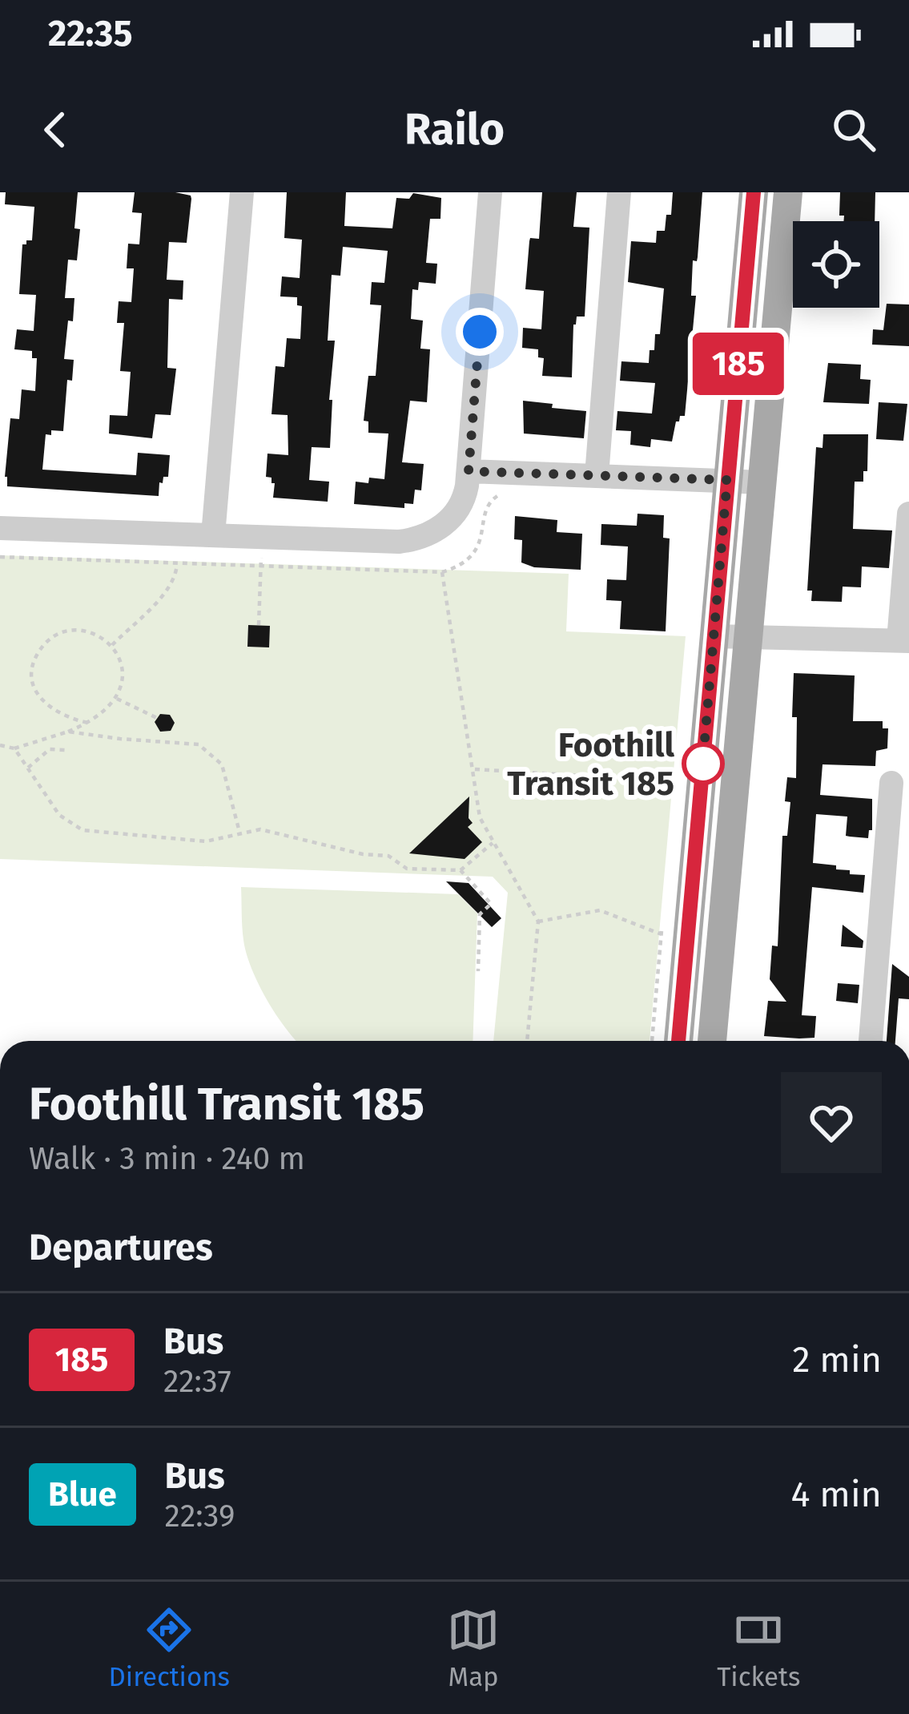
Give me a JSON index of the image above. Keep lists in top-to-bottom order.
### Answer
{
  "places": ["Foothill Transit 185"],
  "lines": ["bus line 185"],
  "page": {
    "status": "22:35",
    "header": "Railo",
    "on_map": "185",
    "heading": [
      ["Foothill Transit 185", "Walk · 3 min · 240 m"],
      "Departures"
    ],
    "list": [
      {
        "mark": "185",
        "name": "Bus",
        "note": "22:37",
        "value": "2 min"
      },
      {
        "mark": "Blue",
        "name": "Bus",
        "note": "22:39",
        "value": "4 min"
      }
    ],
    "tabs": ["Directions", "Map", "Tickets"]
  }
}
